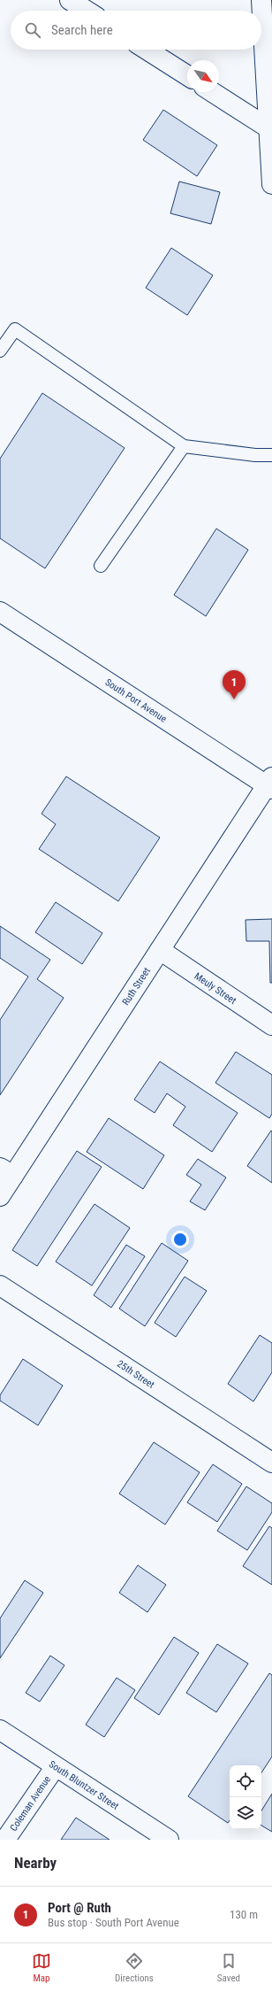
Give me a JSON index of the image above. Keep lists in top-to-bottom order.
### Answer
{
  "streets": {
    "street": [
      "South Port Avenue",
      "Ruth Street",
      "Meuly Street",
      "25th Street",
      "South Bluntzer Street",
      "Coleman Avenue"
    ]
  },
  "crossings": [
    ["South Port Avenue", "Ruth Street"],
    ["Ruth Street", "Meuly Street"],
    ["South Bluntzer Street", "Coleman Avenue"]
  ],
  "north": "bottom right",
  "page": {
    "search": "Search here",
    "pins": "1",
    "heading": "Nearby",
    "list": [
      {
        "mark": "1",
        "name": "Port @ Ruth",
        "note": "Bus stop · South Port Avenue",
        "value": "130 m"
      }
    ],
    "nav": ["Map", "Directions", "Saved"]
  }
}
